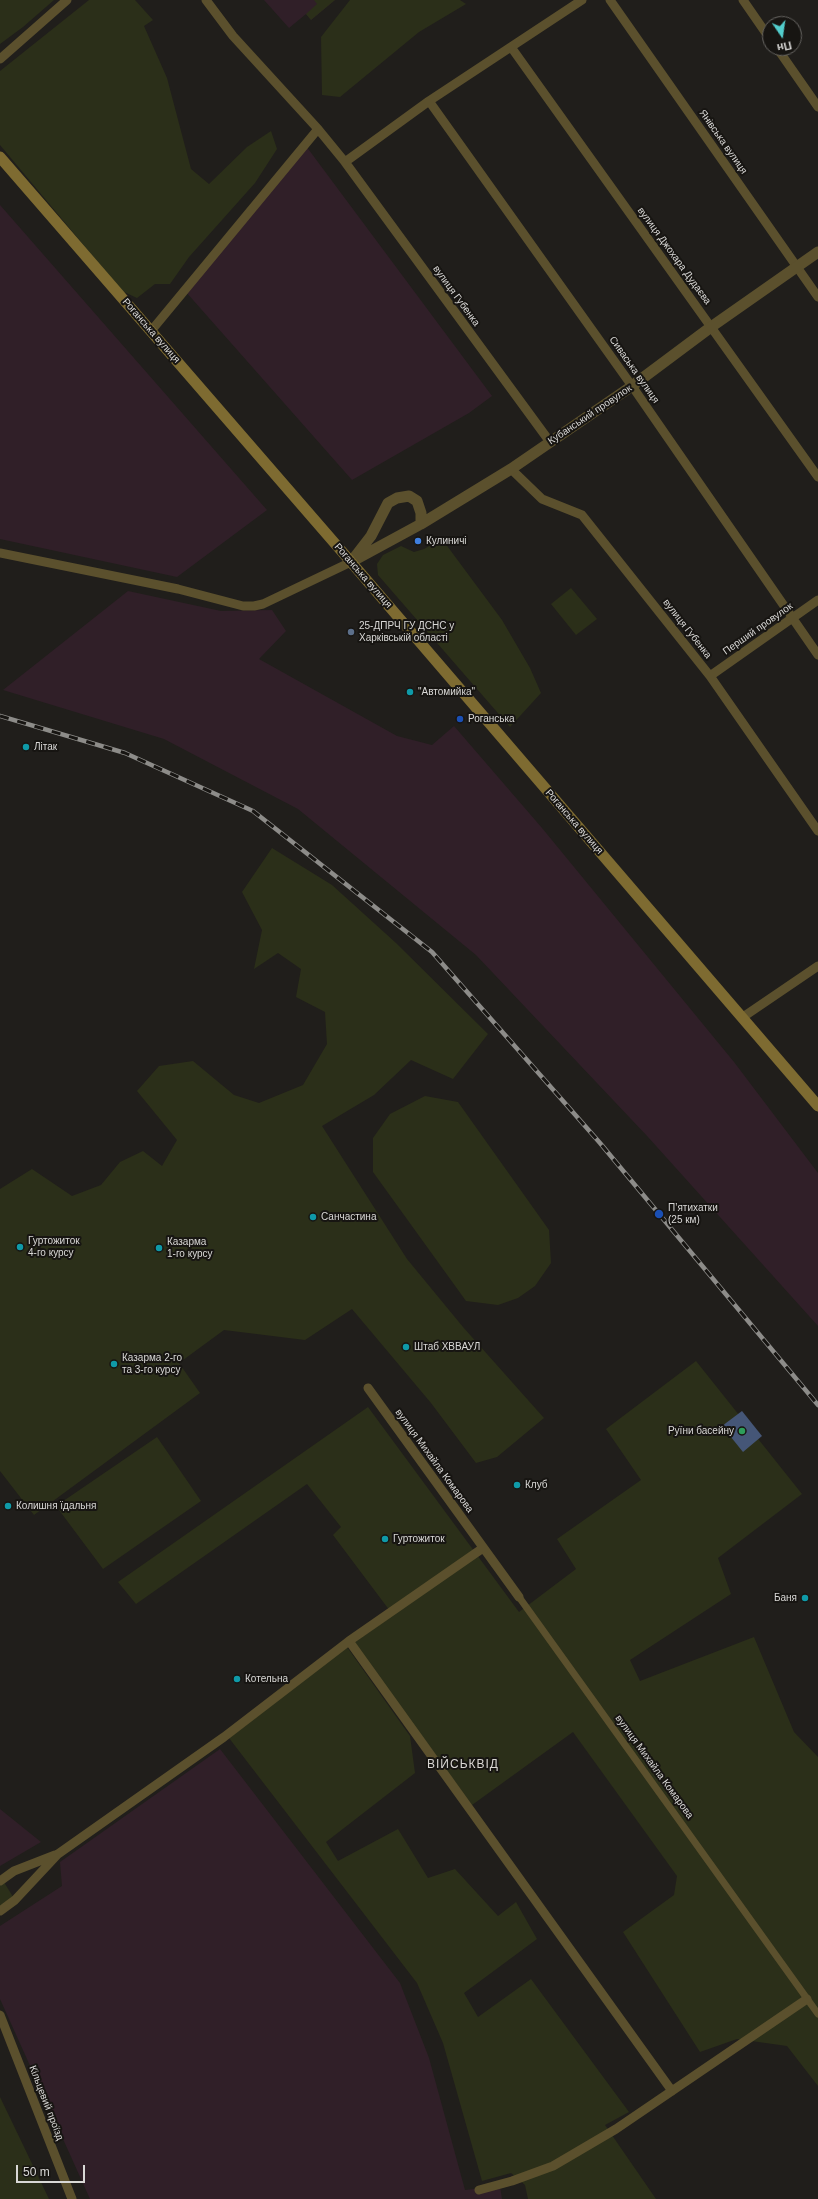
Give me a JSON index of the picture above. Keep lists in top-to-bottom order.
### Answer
{
  "streets": {
    "main road": ["Роганська вулиця"],
    "street": [
      "Янівська вулиця",
      "вулиця Джохара Дудаєва",
      "вулиця Губенка",
      "Сиваська вулиця",
      "Кубанський провулок",
      "Перший провулок",
      "вулиця Михайла Комарова",
      "Кільцевий проїзд"
    ]
  },
  "crossings": [
    ["Янівська вулиця", "Кубанський провулок"],
    ["вулиця Джохара Дудаєва", "Кубанський провулок"],
    ["вулиця Губенка", "Кубанський провулок"],
    ["вулиця Губенка", "Перший провулок"],
    ["Роганська вулиця", "Кубанський провулок"],
    ["Сиваська вулиця", "Кубанський провулок"],
    ["Сиваська вулиця", "Перший провулок"]
  ],
  "districts": ["ВІЙСЬКВІД"],
  "places": [
    "Кулиничі",
    "25-ДПРЧ ГУ ДСНС у Харківській області",
    "\"Автомийка\"",
    "Роганська",
    "Літак",
    "Пʼятихатки (25 км)",
    "Санчастина",
    "Гуртожиток 4-го курсу",
    "Казарма 1-го курсу",
    "Штаб ХВВАУЛ",
    "Казарма 2-го та 3-го курсу",
    "Руїни басейну",
    "Клуб",
    "Колишня їдальня",
    "Гуртожиток",
    "Баня",
    "Котельна"
  ],
  "scale_bar": "50 m",
  "north": "bottom"
}
